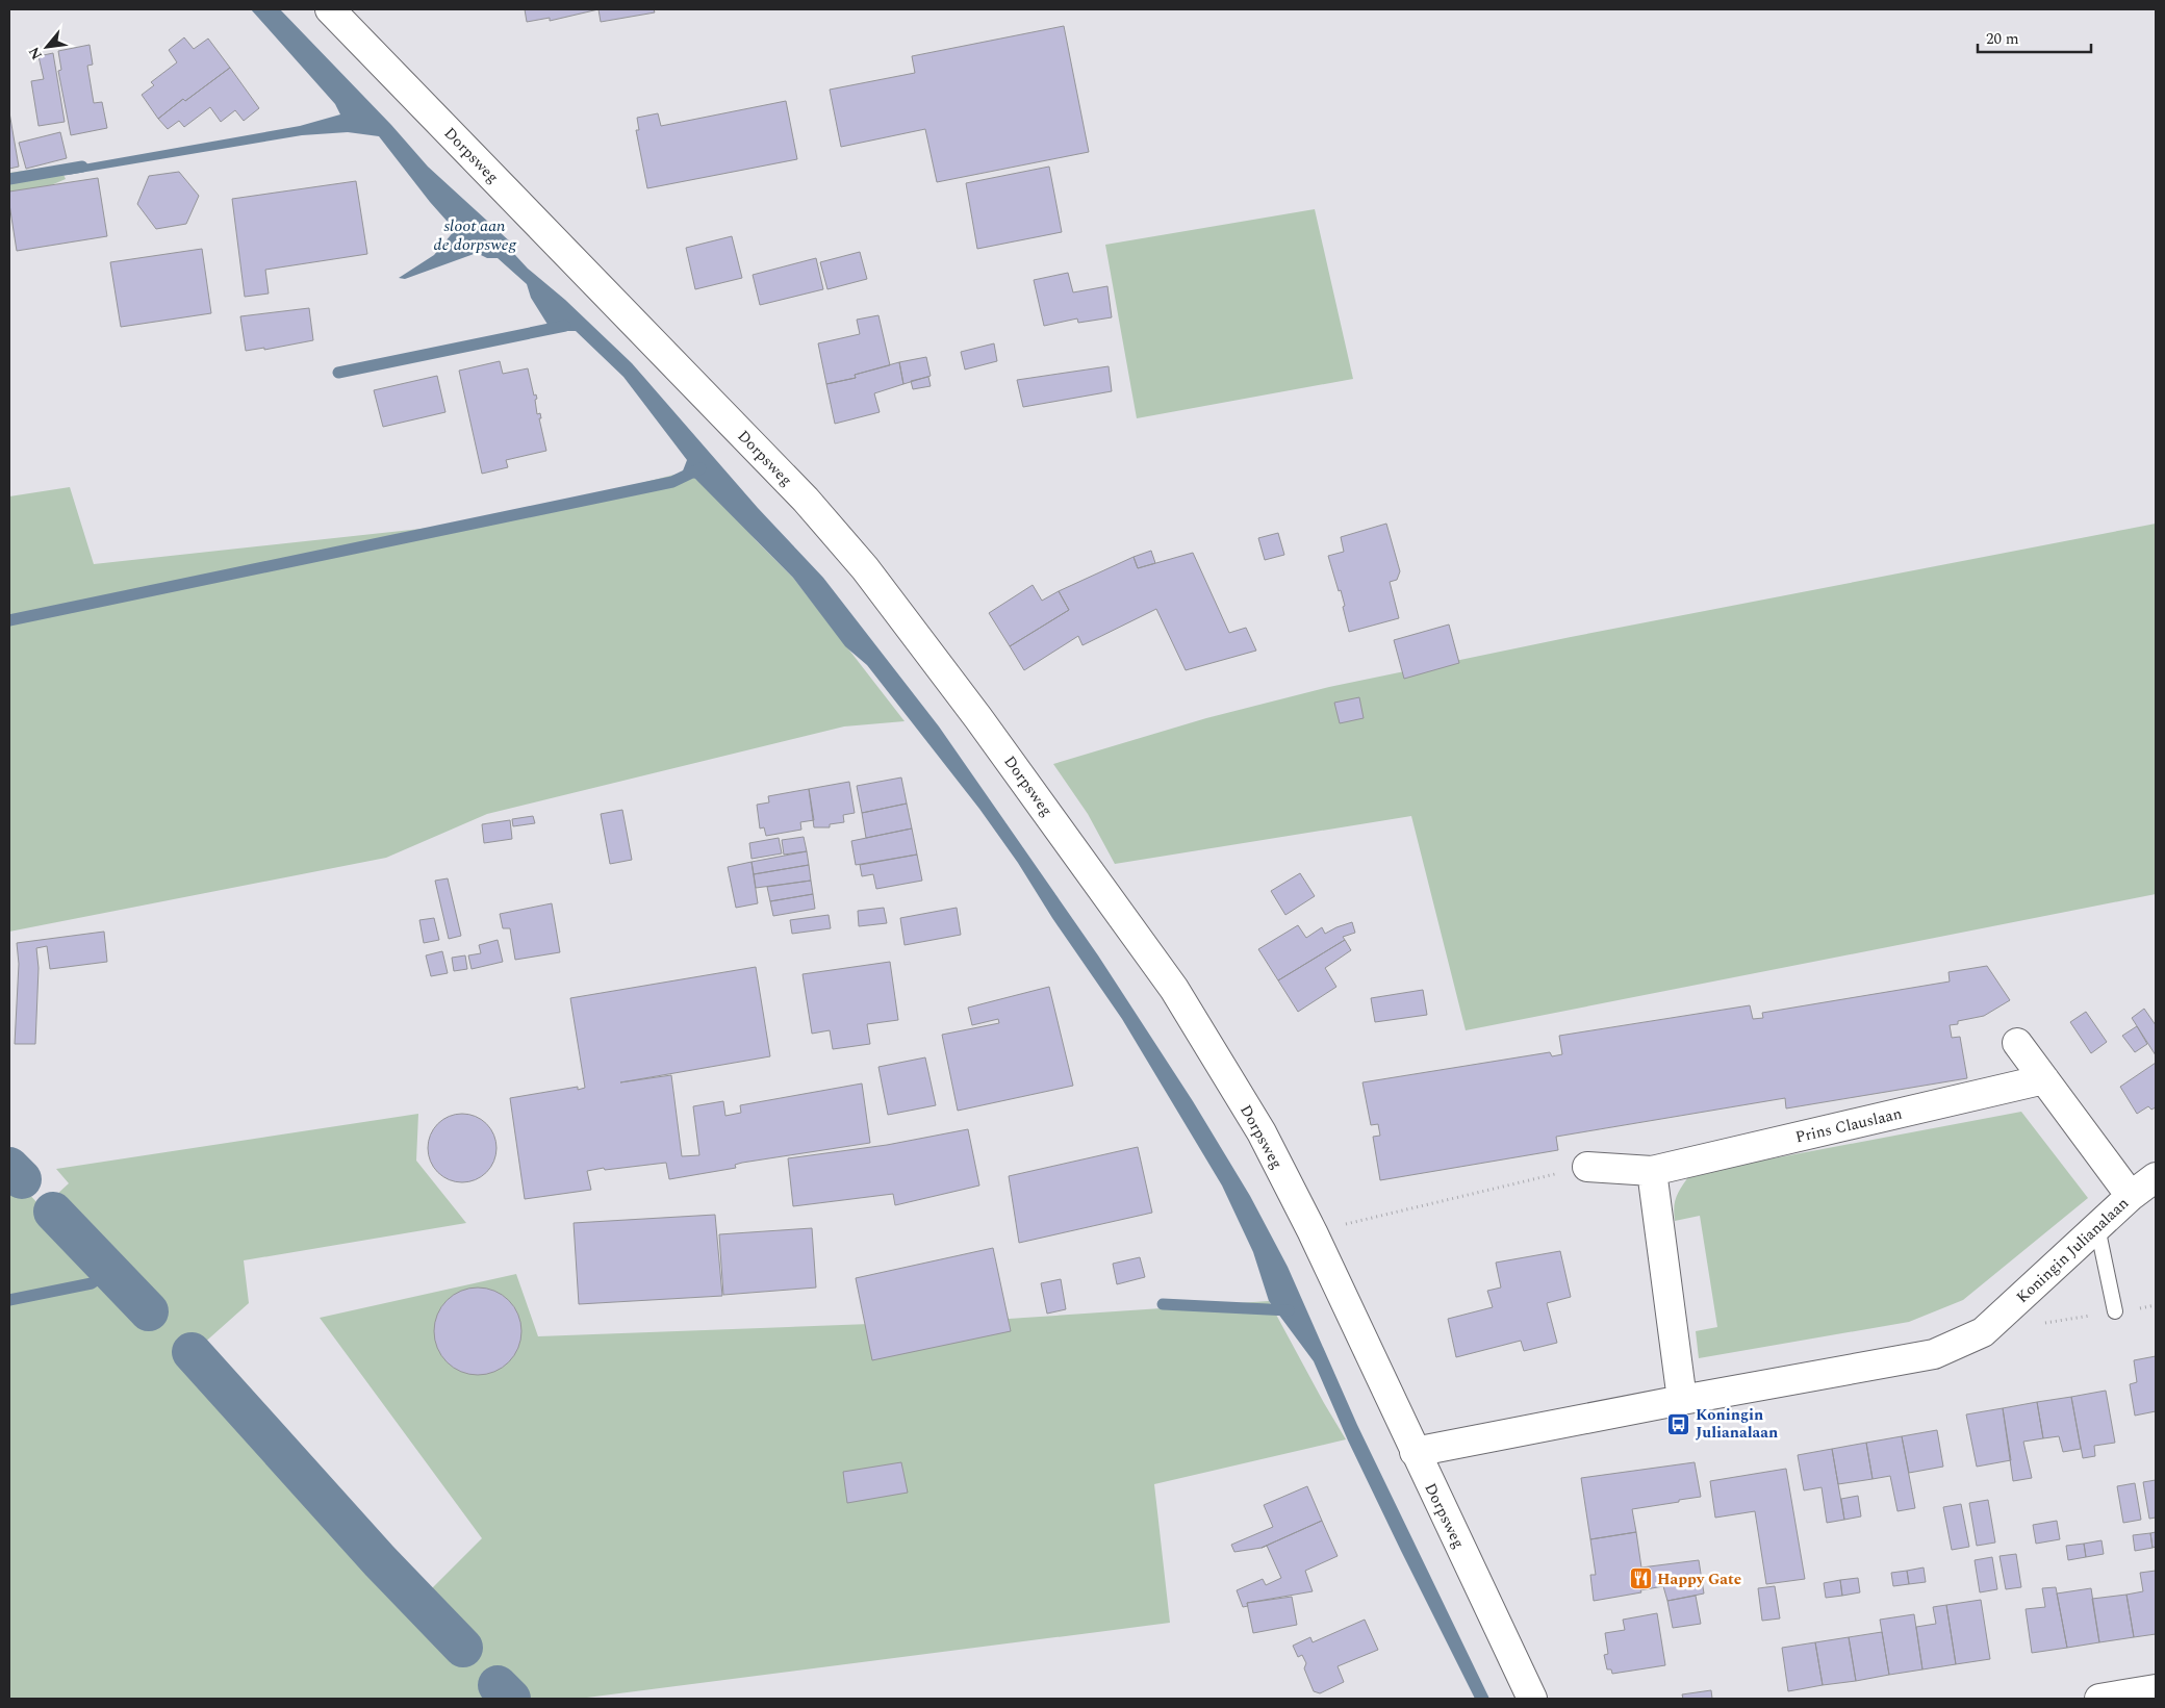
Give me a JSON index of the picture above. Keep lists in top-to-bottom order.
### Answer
{
  "streets": {
    "street": ["Dorpsweg", "Prins Clauslaan", "Koningin Julianalaan"]
  },
  "crossings": [
    ["Dorpsweg", "Koningin Julianalaan"]
  ],
  "water": ["sloot aan de dorpsweg"],
  "places": {
    "bus stop": ["Koningin Julianalaan"],
    "restaurant": ["Happy Gate"]
  },
  "scale_bar": "20 m",
  "north": "bottom left"
}
